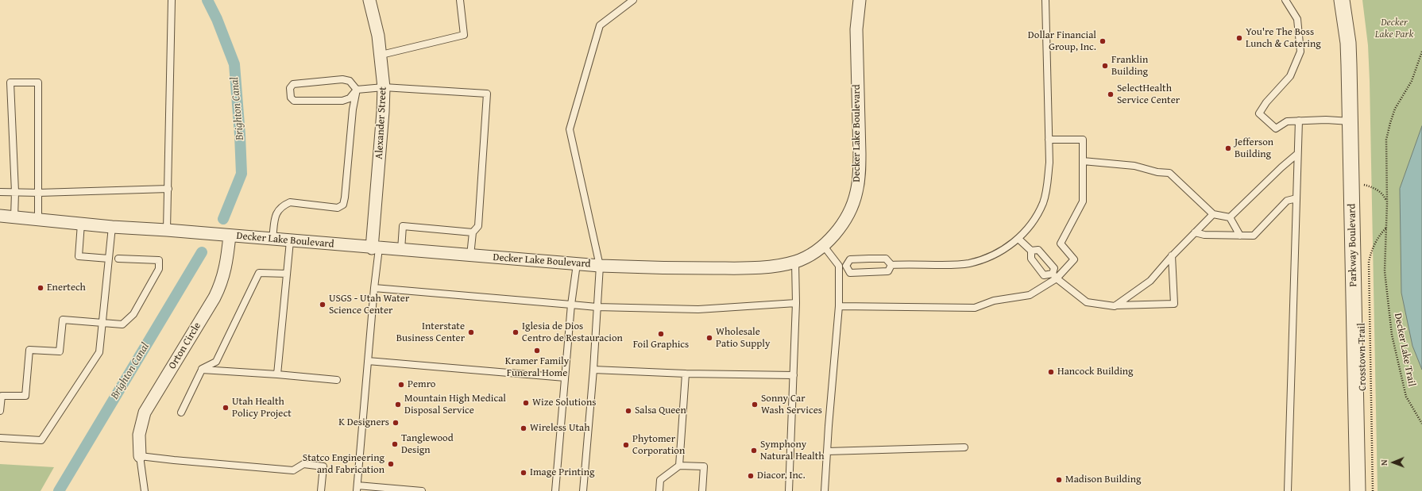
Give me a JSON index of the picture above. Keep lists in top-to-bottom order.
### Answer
{
  "streets": {
    "street": [
      "Alexander Street",
      "Decker Lake Boulevard",
      "Parkway Boulevard",
      "Orton Circle"
    ],
    "path": ["Decker Lake Trail", "Crosstown Trail"]
  },
  "crossings": [
    ["Alexander Street", "Decker Lake Boulevard"],
    ["Decker Lake Boulevard", "Orton Circle"],
    ["Decker Lake Trail", "Crosstown Trail"]
  ],
  "water": ["Brighton Canal"],
  "parks": ["Decker Lake Park"],
  "places": [
    "You're The Boss Lunch & Catering",
    "Dollar Financial Group, Inc.",
    "Franklin Building",
    "SelectHealth Service Center",
    "Jefferson Building",
    "Enertech",
    "USGS - Utah Water Science Center",
    "Interstate Business Center",
    "Iglesia de Dios Centro de Restauracion",
    "Foil Graphics",
    "Wholesale Patio Supply",
    "Kramer Family Funeral Home",
    "Hancock Building",
    "Pemro",
    "Wize Solutions",
    "Mountain High Medical Disposal Service",
    "Sonny Car Wash Services",
    "Utah Health Policy Project",
    "Salsa Queen",
    "K Designers",
    "Wireless Utah",
    "Tanglewood Design",
    "Phytomer Corporation",
    "Symphony Natural Health",
    "Statco Engineering and Fabrication",
    "Image Printing",
    "Diacor, Inc.",
    "Madison Building"
  ],
  "north": "left"
}
